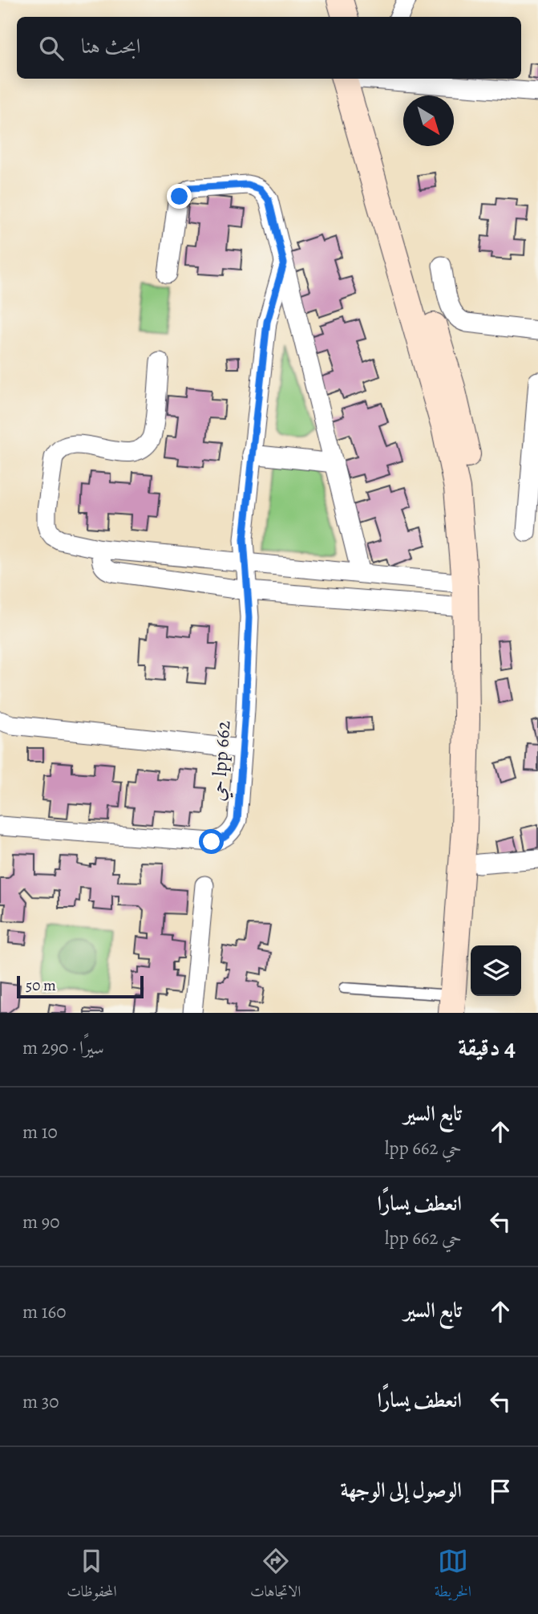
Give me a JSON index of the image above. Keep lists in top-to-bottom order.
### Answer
{
  "streets": {
    "street": ["حي lpp 662"]
  },
  "scale_bar": "50 m",
  "north": "bottom right",
  "page": {
    "search": "ابحث هنا",
    "scale": "50 m",
    "heading": ["4 دقيقة", "سيرًا · 290 m"],
    "list": [
      ["تابع السير", "حي lpp 662", "10 m"],
      ["انعطف يسارًا", "حي lpp 662", "90 m"],
      ["تابع السير", "160 m"],
      ["انعطف يسارًا", "30 m"],
      "الوصول إلى الوجهة"
    ],
    "nav": ["الخريطة", "الاتجاهات", "المحفوظات"]
  }
}
